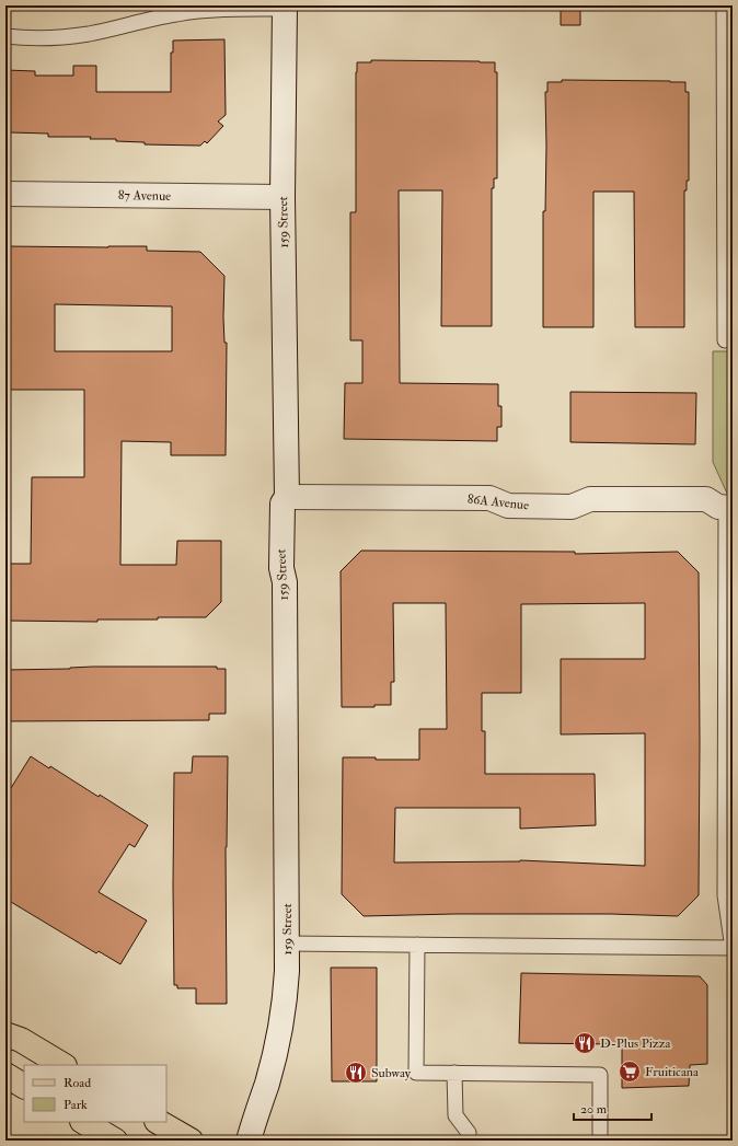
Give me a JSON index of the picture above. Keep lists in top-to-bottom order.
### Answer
{
  "streets": {
    "street": ["87 Avenue", "159 Street", "86A Avenue"]
  },
  "crossings": [
    ["87 Avenue", "159 Street"],
    ["159 Street", "86A Avenue"]
  ],
  "places": {
    "restaurant": ["D-Plus Pizza", "Subway"],
    "supermarket": ["Fruiticana"]
  },
  "legend": ["Road", "Park"],
  "scale_bar": "20 m"
}
